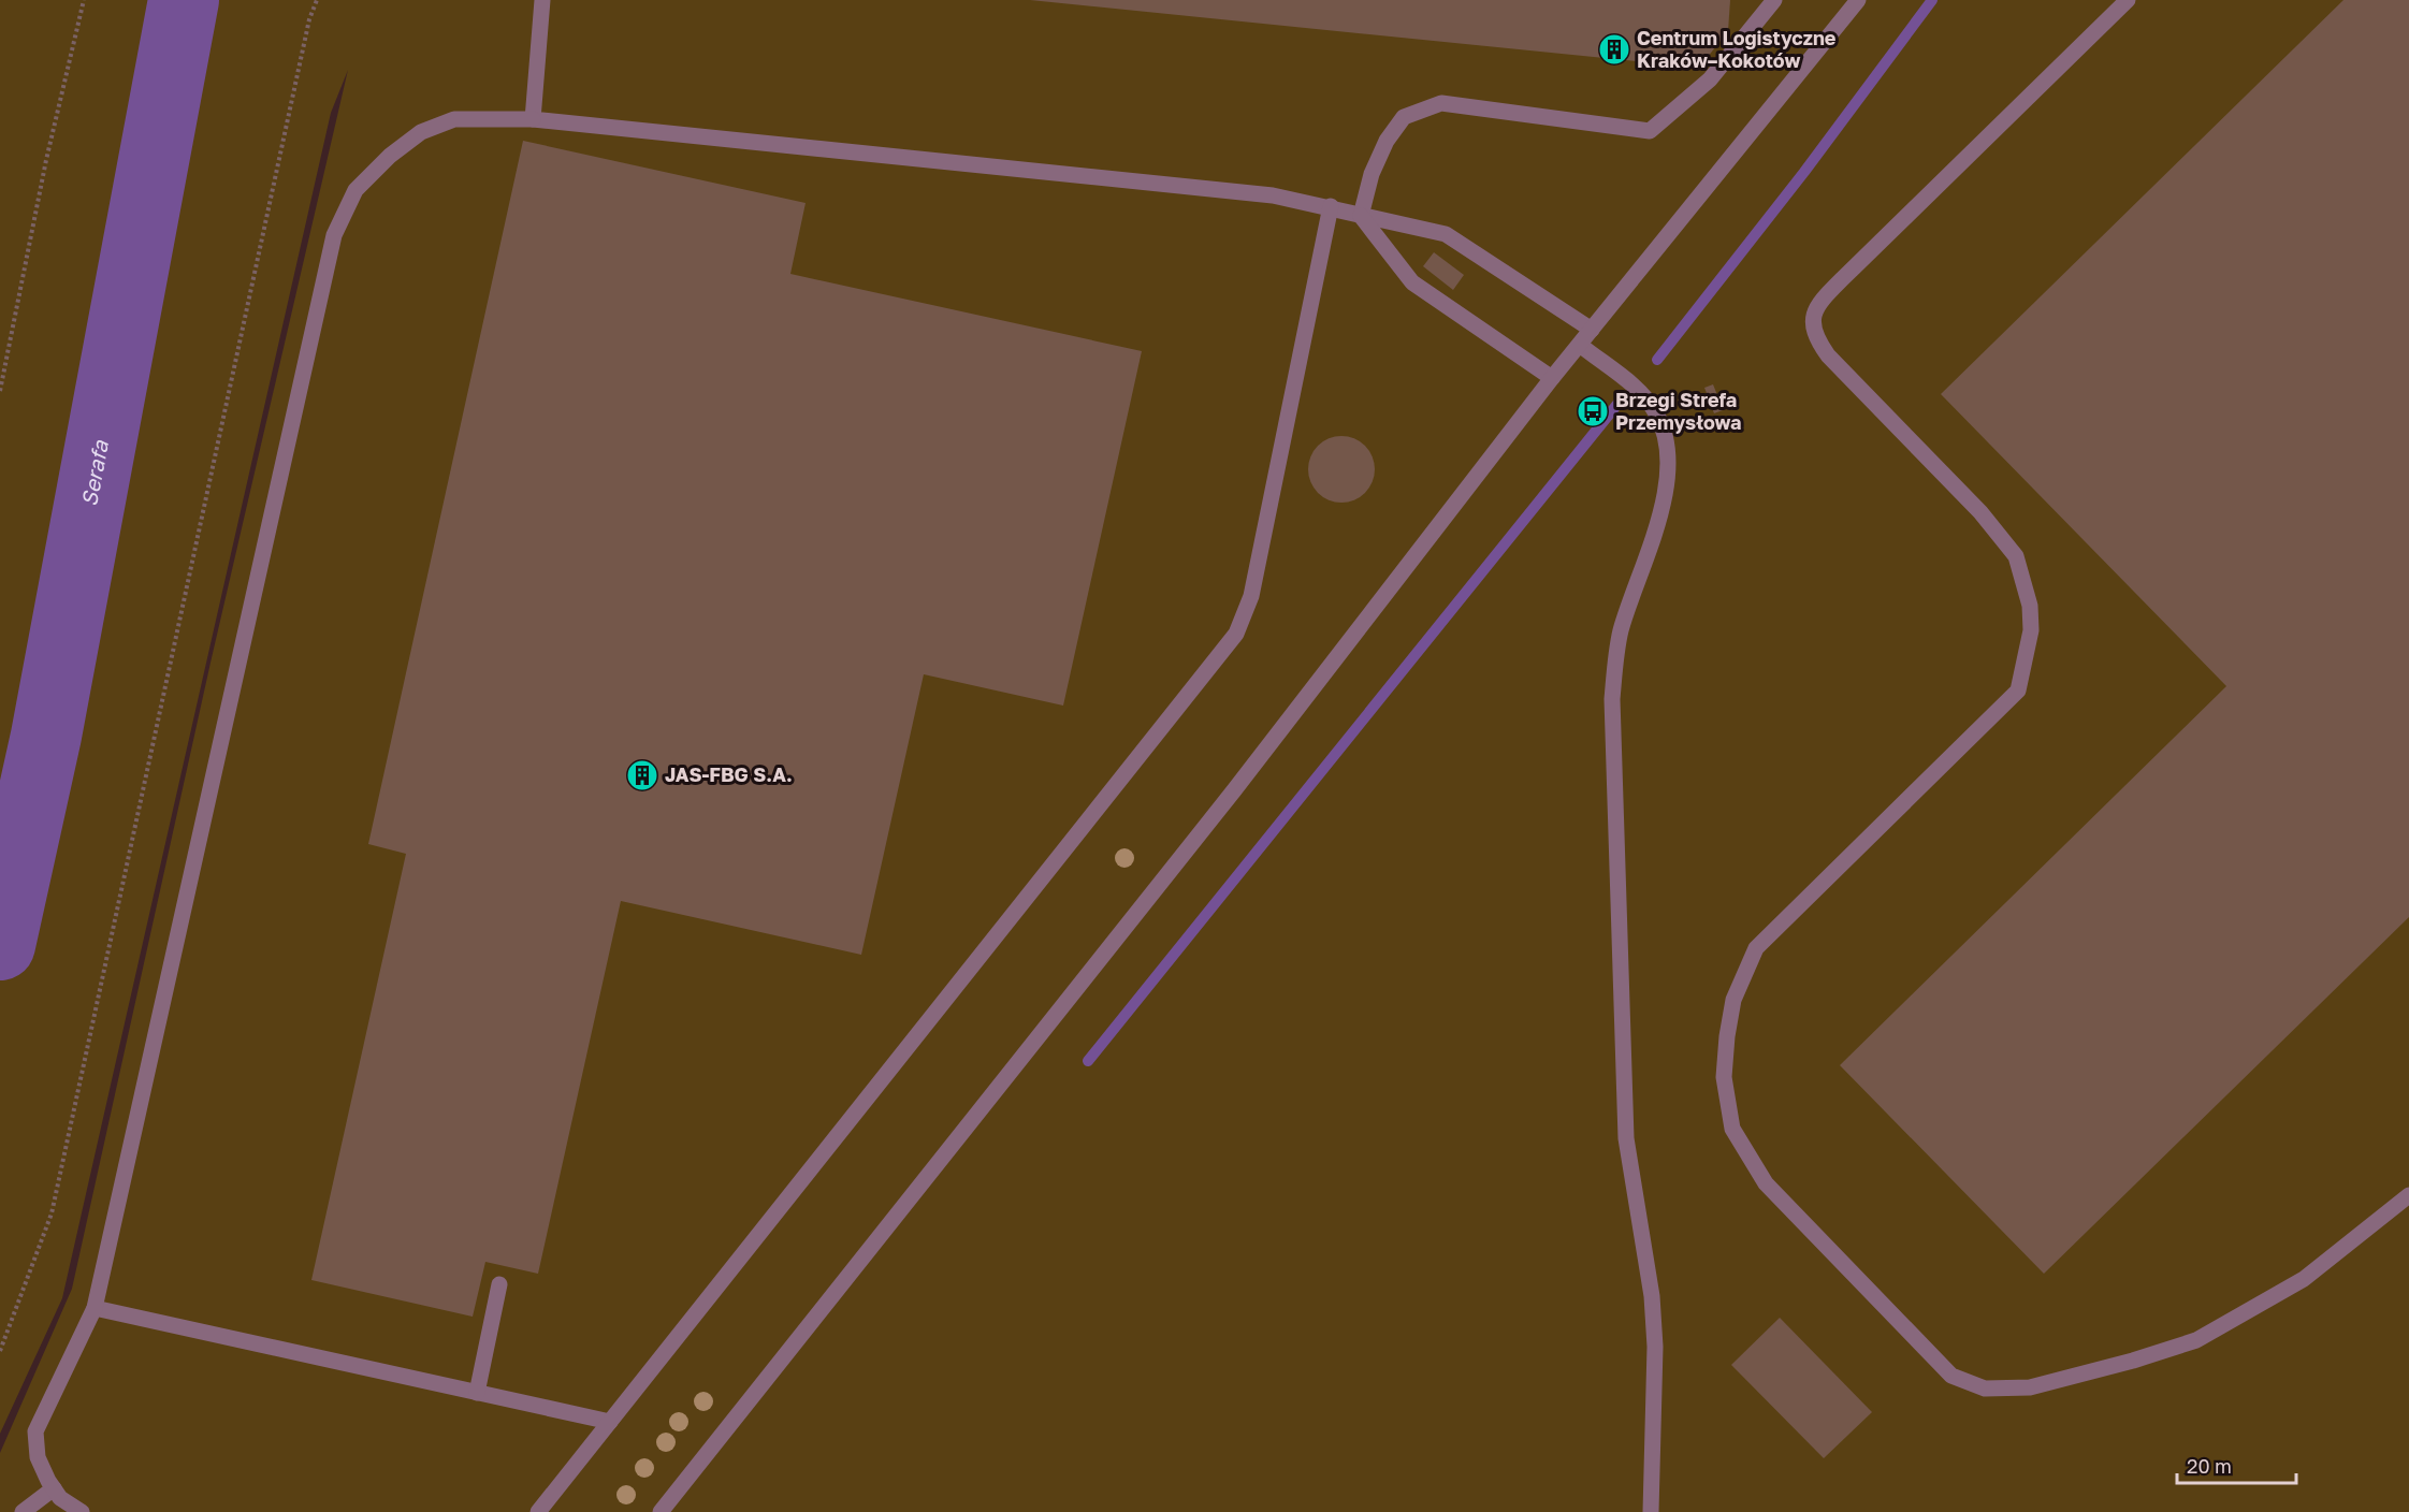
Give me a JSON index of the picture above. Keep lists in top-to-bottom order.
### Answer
{
  "water": ["Serafa"],
  "places": {
    "building": ["Centrum Logistyczne Kraków–Kokotów", "JAS-FBG S.A."],
    "bus stop": ["Brzegi Strefa Przemysłowa"]
  },
  "scale_bar": "20 m"
}
